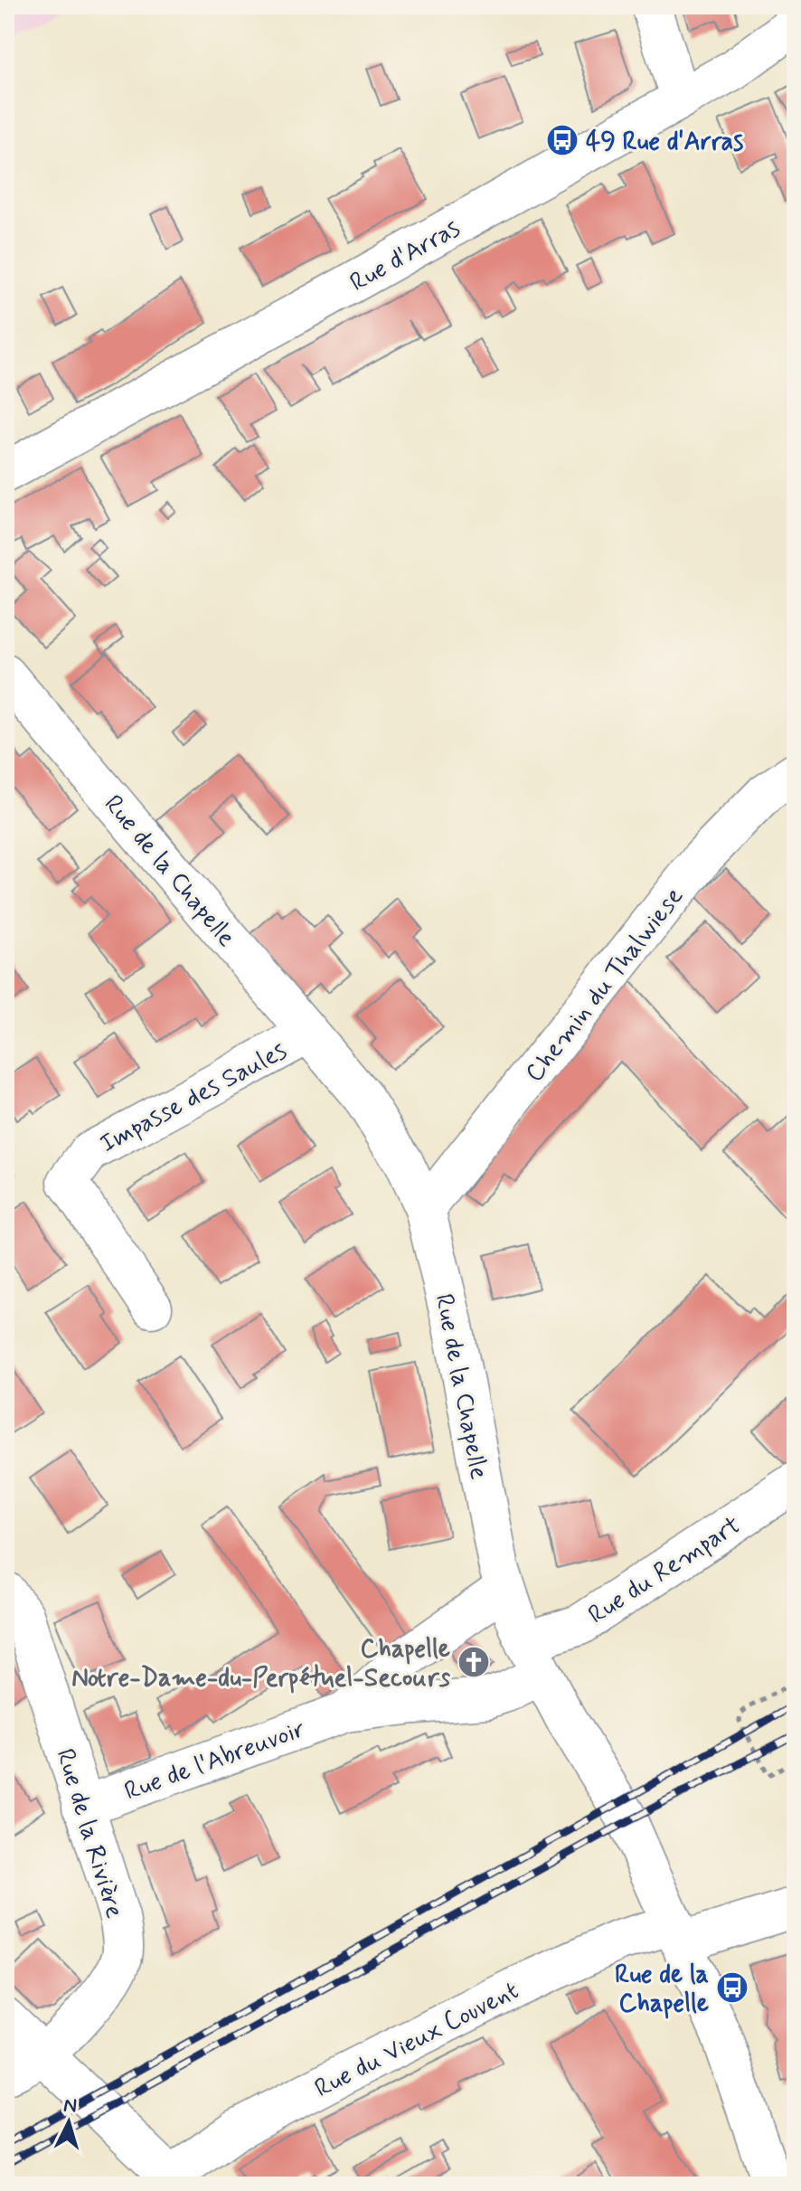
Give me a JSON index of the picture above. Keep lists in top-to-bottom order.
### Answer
{
  "streets": {
    "street": [
      "Rue d'Arras",
      "Rue de la Chapelle",
      "Chemin du Thalwiese",
      "Impasse des Saules",
      "Rue du Rempart",
      "Rue de l'Abreuvoir",
      "Rue de la Rivière",
      "Rue du Vieux Couvent"
    ]
  },
  "crossings": [
    ["Rue de la Chapelle", "Chemin du Thalwiese"],
    ["Rue de la Chapelle", "Impasse des Saules"],
    ["Rue de la Chapelle", "Rue du Rempart"],
    ["Rue de la Chapelle", "Rue de l'Abreuvoir"],
    ["Rue de la Chapelle", "Rue du Vieux Couvent"],
    ["Rue du Rempart", "Rue de l'Abreuvoir"],
    ["Rue de l'Abreuvoir", "Rue de la Rivière"]
  ],
  "places": {
    "bus stop": ["49 Rue d'Arras", "Rue de la Chapelle"],
    "church": ["Chapelle Notre-Dame-du-Perpétuel-Secours"]
  },
  "north": "top"
}
